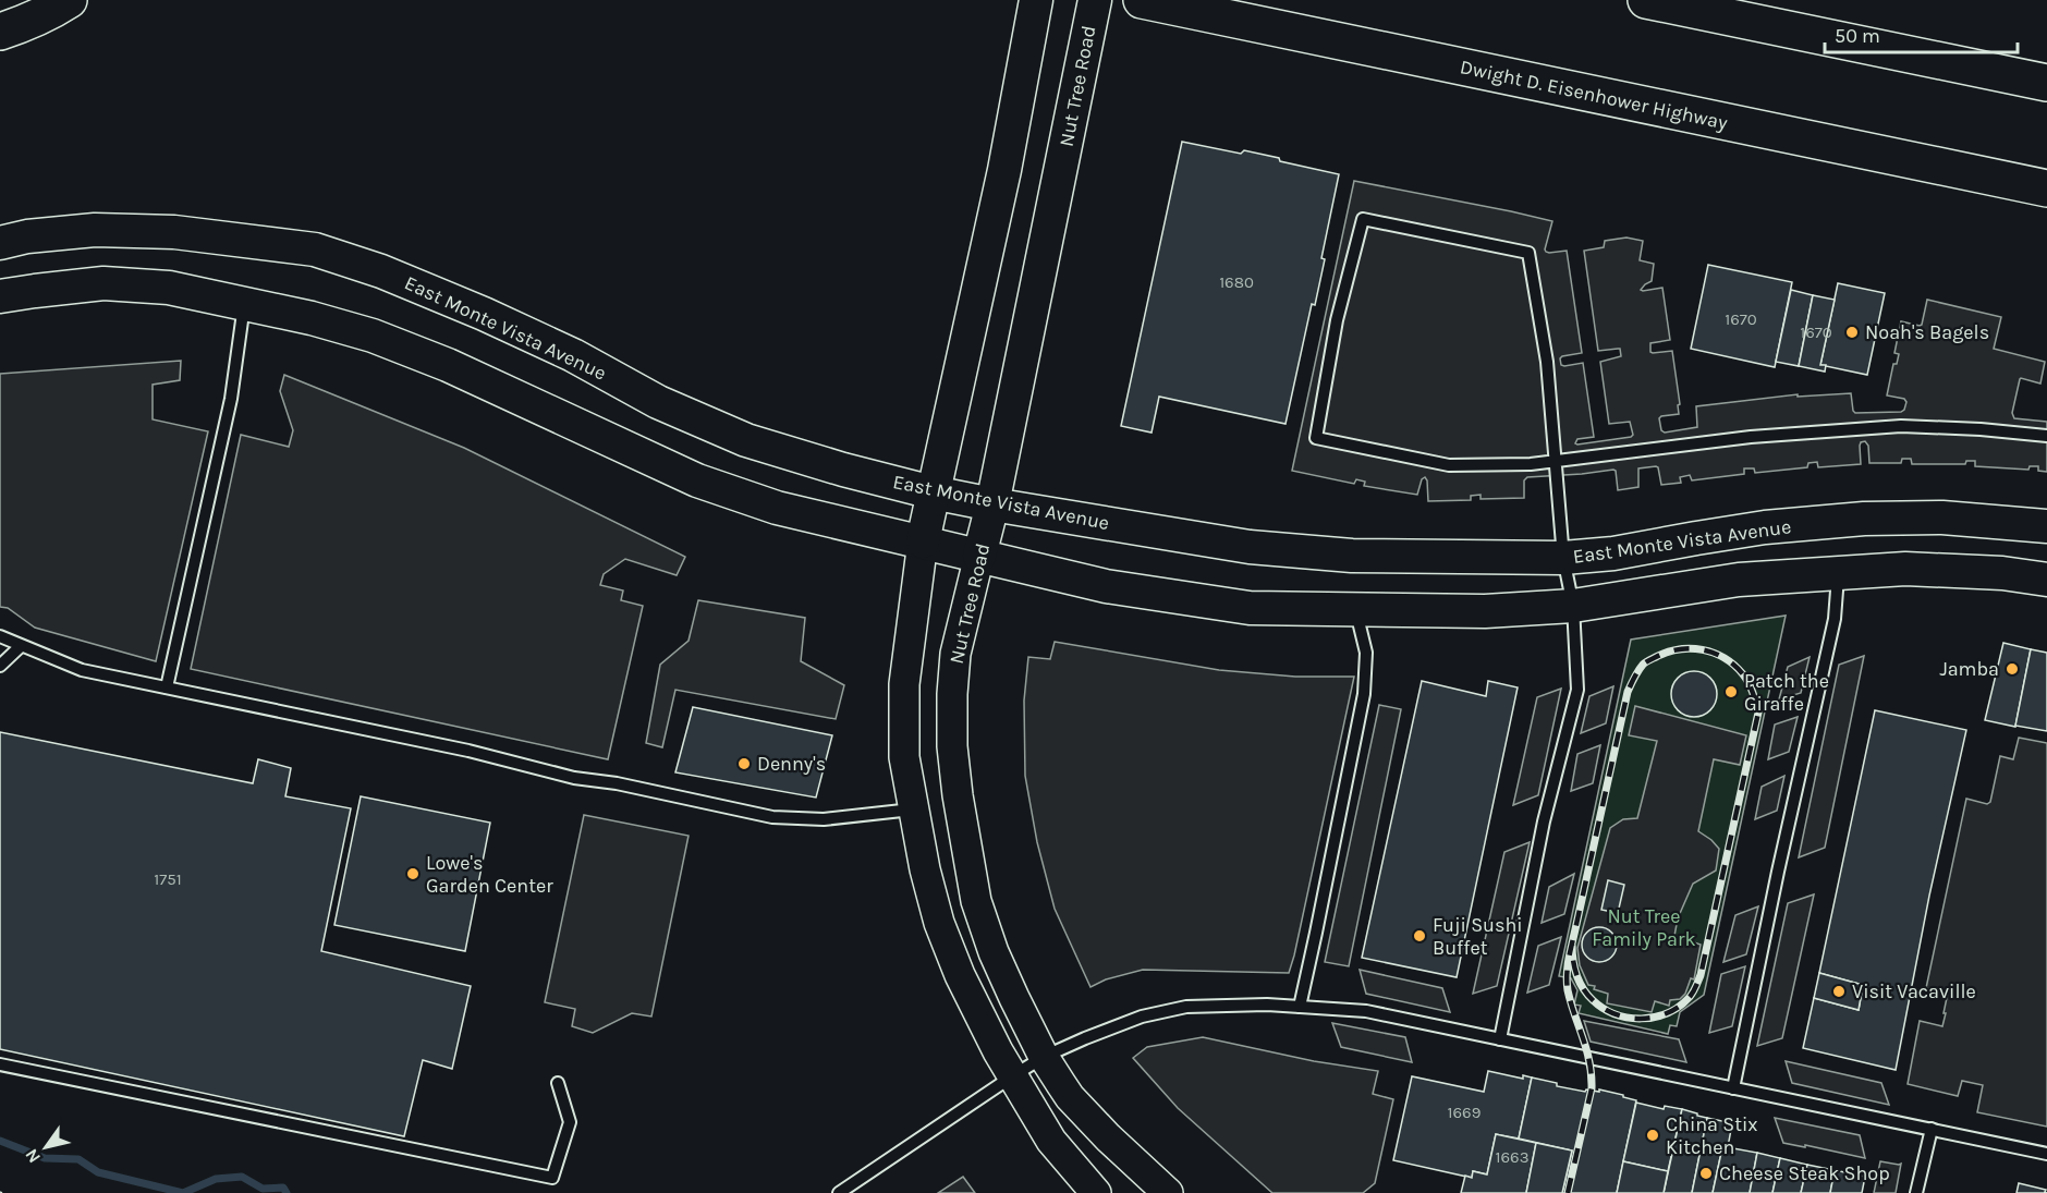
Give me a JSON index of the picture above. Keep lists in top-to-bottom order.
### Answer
{
  "streets": {
    "highway": ["Dwight D. Eisenhower Highway"],
    "main road": ["Nut Tree Road", "East Monte Vista Avenue"]
  },
  "crossings": [
    ["Nut Tree Road", "East Monte Vista Avenue"]
  ],
  "parks": ["Nut Tree Family Park"],
  "places": [
    "Noah's Bagels",
    "Jamba",
    "Patch the Giraffe",
    "Denny's",
    "Lowe's Garden Center",
    "Fuji Sushi Buffet",
    "Visit Vacaville",
    "China Stix Kitchen",
    "Cheese Steak Shop"
  ],
  "house_numbers": [
    "1680",
    "1670",
    "1670",
    "1751",
    "1669",
    "1663"
  ],
  "scale_bar": "50 m",
  "north": "bottom left"
}
